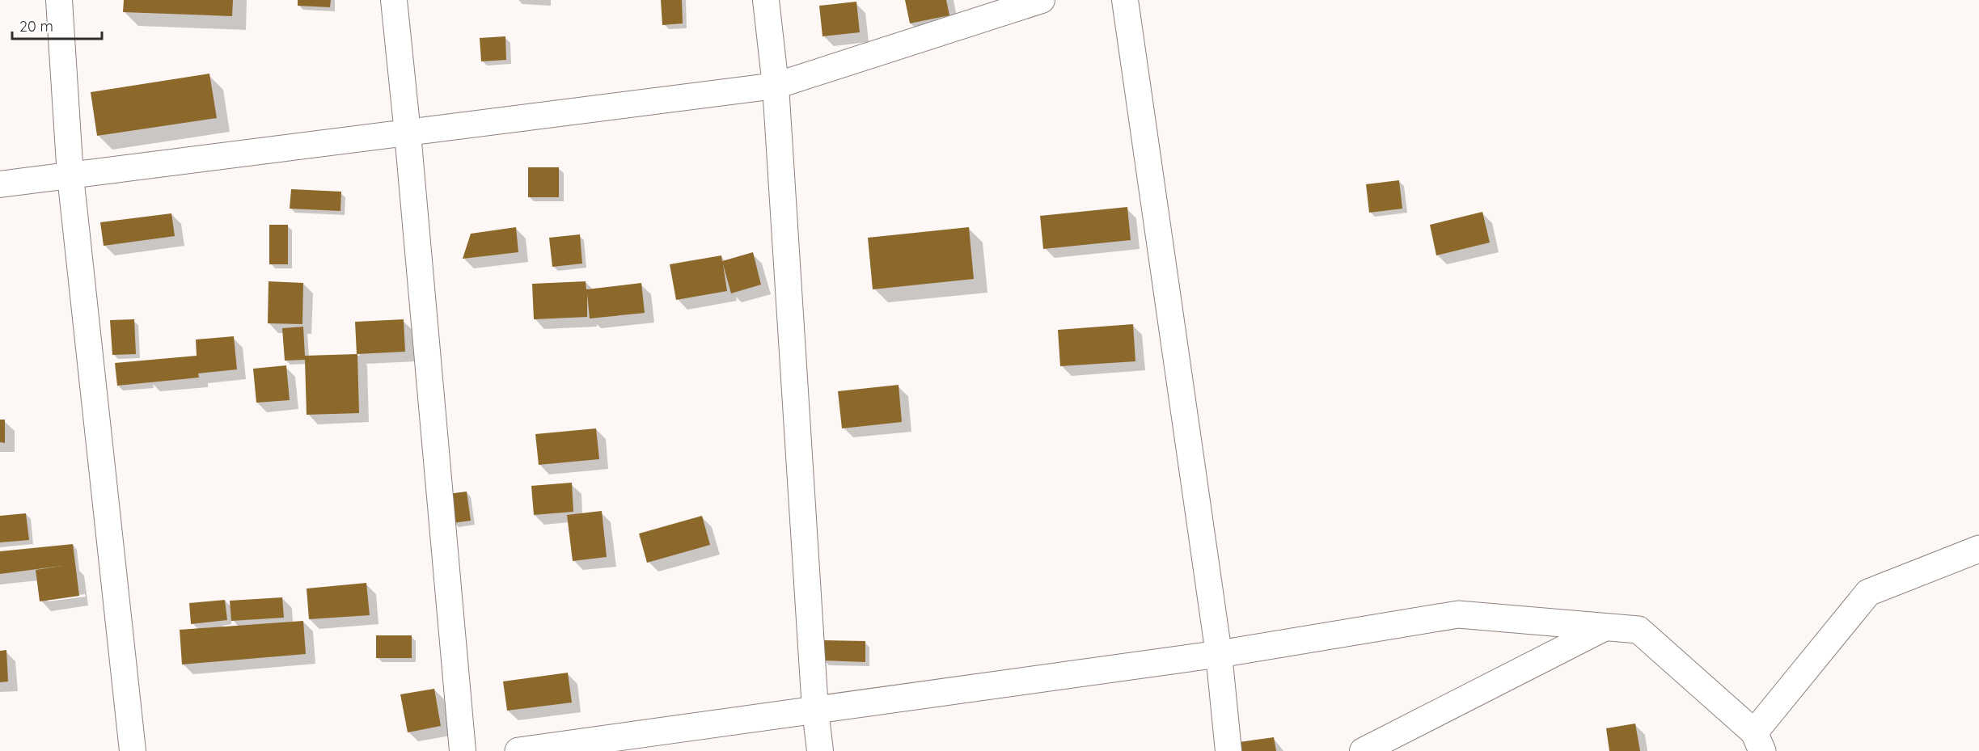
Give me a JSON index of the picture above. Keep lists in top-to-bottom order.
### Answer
{
  "scale_bar": "20 m"
}
